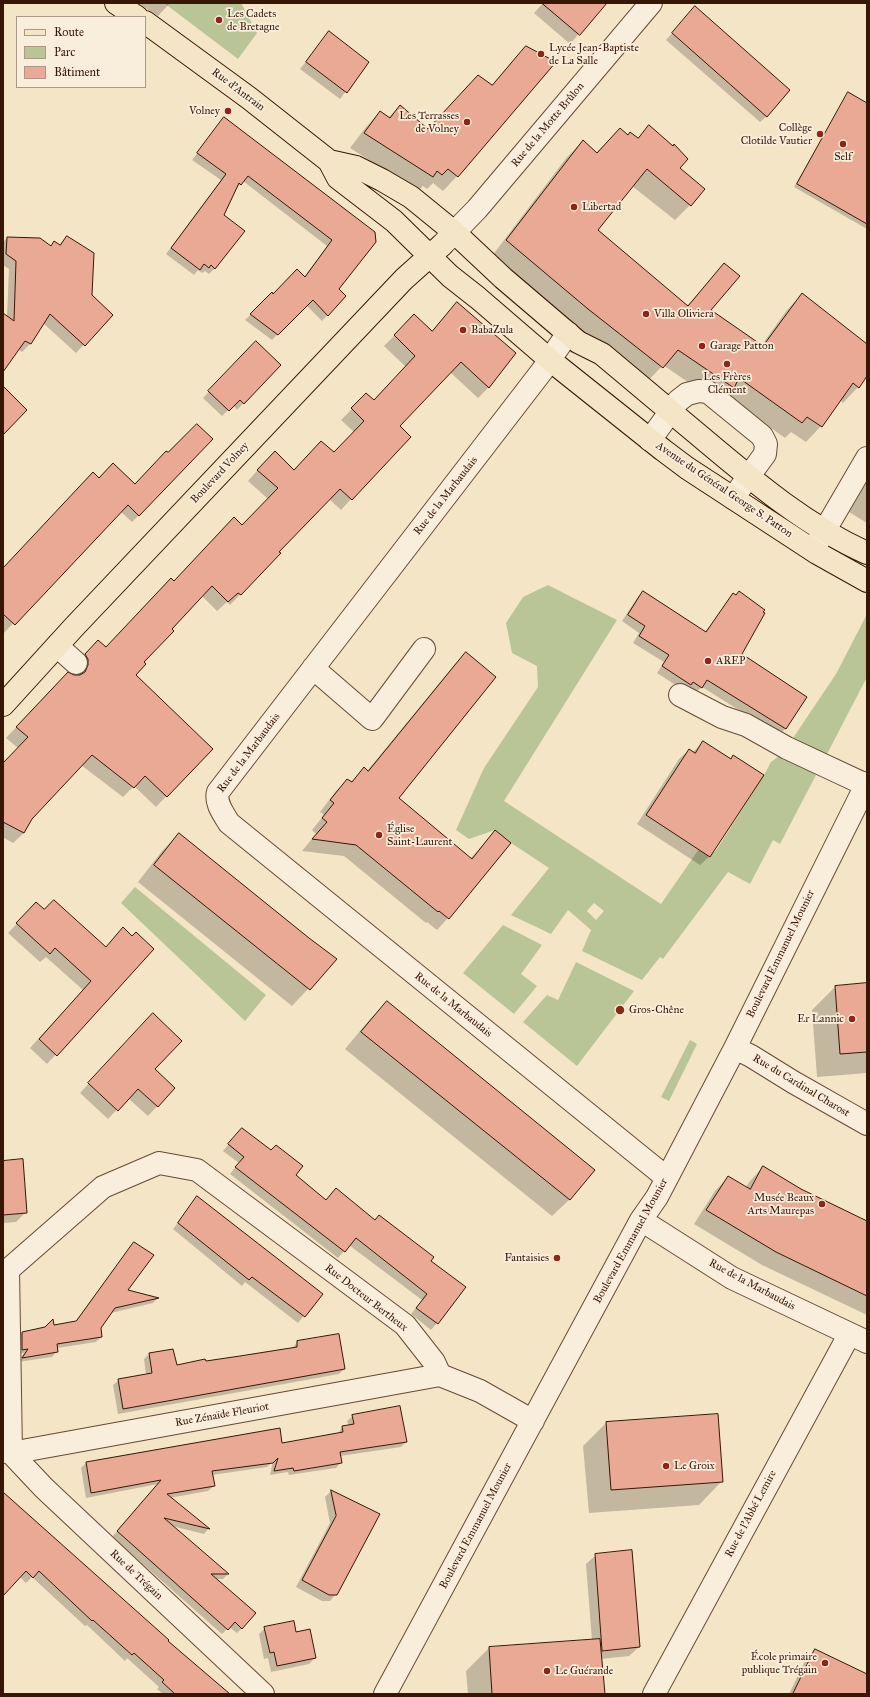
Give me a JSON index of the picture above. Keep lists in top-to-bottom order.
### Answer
{
  "streets": {
    "main road": ["Rue d'Antrain", "Boulevard Volney", "Avenue du Général George S. Patton"],
    "street": [
      "Rue de la Motte Brûlon",
      "Rue de la Marbaudais",
      "Boulevard Emmanuel Mounier",
      "Rue du Cardinal Charost",
      "Rue Docteur Bertheux",
      "Rue Zénaïde Fleuriot",
      "Rue de l'Abbé Lemire",
      "Rue de Trégain"
    ]
  },
  "crossings": [
    ["Rue d'Antrain", "Rue de la Motte Brûlon"],
    ["Rue d'Antrain", "Boulevard Volney"],
    ["Rue d'Antrain", "Avenue du Général George S. Patton"],
    ["Rue de la Motte Brûlon", "Boulevard Volney"],
    ["Rue de la Motte Brûlon", "Avenue du Général George S. Patton"],
    ["Boulevard Volney", "Avenue du Général George S. Patton"],
    ["Avenue du Général George S. Patton", "Rue de la Marbaudais"],
    ["Rue de la Marbaudais", "Boulevard Emmanuel Mounier"],
    ["Rue de la Marbaudais", "Rue de l'Abbé Lemire"],
    ["Boulevard Emmanuel Mounier", "Rue du Cardinal Charost"],
    ["Rue Docteur Bertheux", "Rue Zénaïde Fleuriot"],
    ["Rue Docteur Bertheux", "Rue de Trégain"],
    ["Rue Zénaïde Fleuriot", "Rue de Trégain"]
  ],
  "places": [
    "Les Cadets de Bretagne",
    "Lycée Jean-Baptiste de La Salle",
    "Volney",
    "Les Terrasses de Volney",
    "Collège Clotilde Vautier",
    "Self",
    "Libertad",
    "Villa Oliviera",
    "BabaZula",
    "Garage Patton",
    "Les Frères Clément",
    "AREP",
    "Église Saint-Laurent",
    "Gros-Chêne",
    "Er Lannic",
    "Musée Beaux Arts Maurepas",
    "Fantaisies",
    "Le Groix",
    "École primaire publique Trégain",
    "Le Guérande"
  ],
  "legend": ["Route", "Parc", "Bâtiment"]
}
